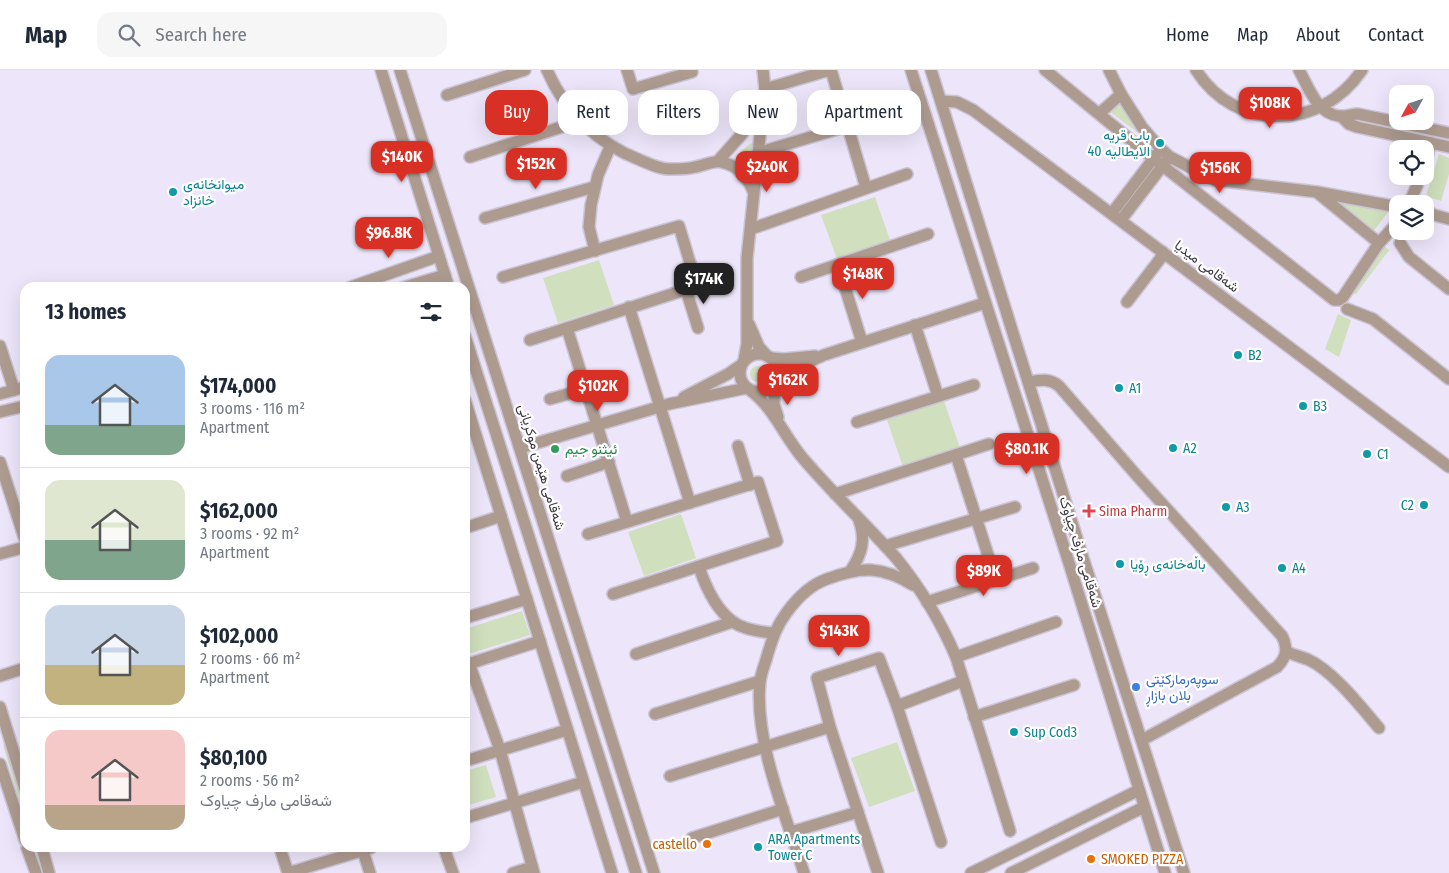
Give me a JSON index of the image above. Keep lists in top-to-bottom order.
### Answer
{
  "streets": {
    "street": ["شەقامی میدیا", "شەقامی هێمن موکریانی", "شەقامی مارف چیاوک"]
  },
  "crossings": [
    ["شەقامی میدیا", "شەقامی مارف چیاوک"]
  ],
  "places": {
    "other": [
      "باب قريه الايطاليه 40",
      "میوانخانەی خانزاد",
      "B2",
      "A1",
      "B3",
      "A2",
      "ئيثنو جيم",
      "C1",
      "C2",
      "A3",
      "باڵەخانەی ڕۆیا",
      "A4",
      "سوپەرمارکێتی بلان بازاڕ",
      "Sup Cod3",
      "castello",
      "ARA Apartments Tower C",
      "SMOKED PIZZA"
    ],
    "health": ["Sima Pharm"]
  },
  "north": "bottom left",
  "page": {
    "header": "Map",
    "search": "Search here",
    "nav": [
      "Home",
      "Map",
      "About",
      "Contact"
    ],
    "price": [
      "$108K",
      "$140K",
      "$152K",
      "$240K",
      "$156K",
      "$96.8K",
      "$148K",
      "$174K",
      "$162K",
      "$102K",
      "$80.1K",
      "$89K",
      "$143K"
    ],
    "chip": [
      "Buy",
      "Rent",
      "Filters",
      "New",
      "Apartment"
    ],
    "heading": "13 homes",
    "list": [
      {
        "name": "$174,000",
        "note": "3 rooms · 116 m² · Apartment"
      },
      {
        "name": "$162,000",
        "note": "3 rooms · 92 m² · Apartment"
      },
      {
        "name": "$102,000",
        "note": "2 rooms · 66 m² · Apartment"
      },
      {
        "name": "$80,100",
        "note": "2 rooms · 56 m² · شەقامی مارف چیاوک"
      }
    ]
  }
}
